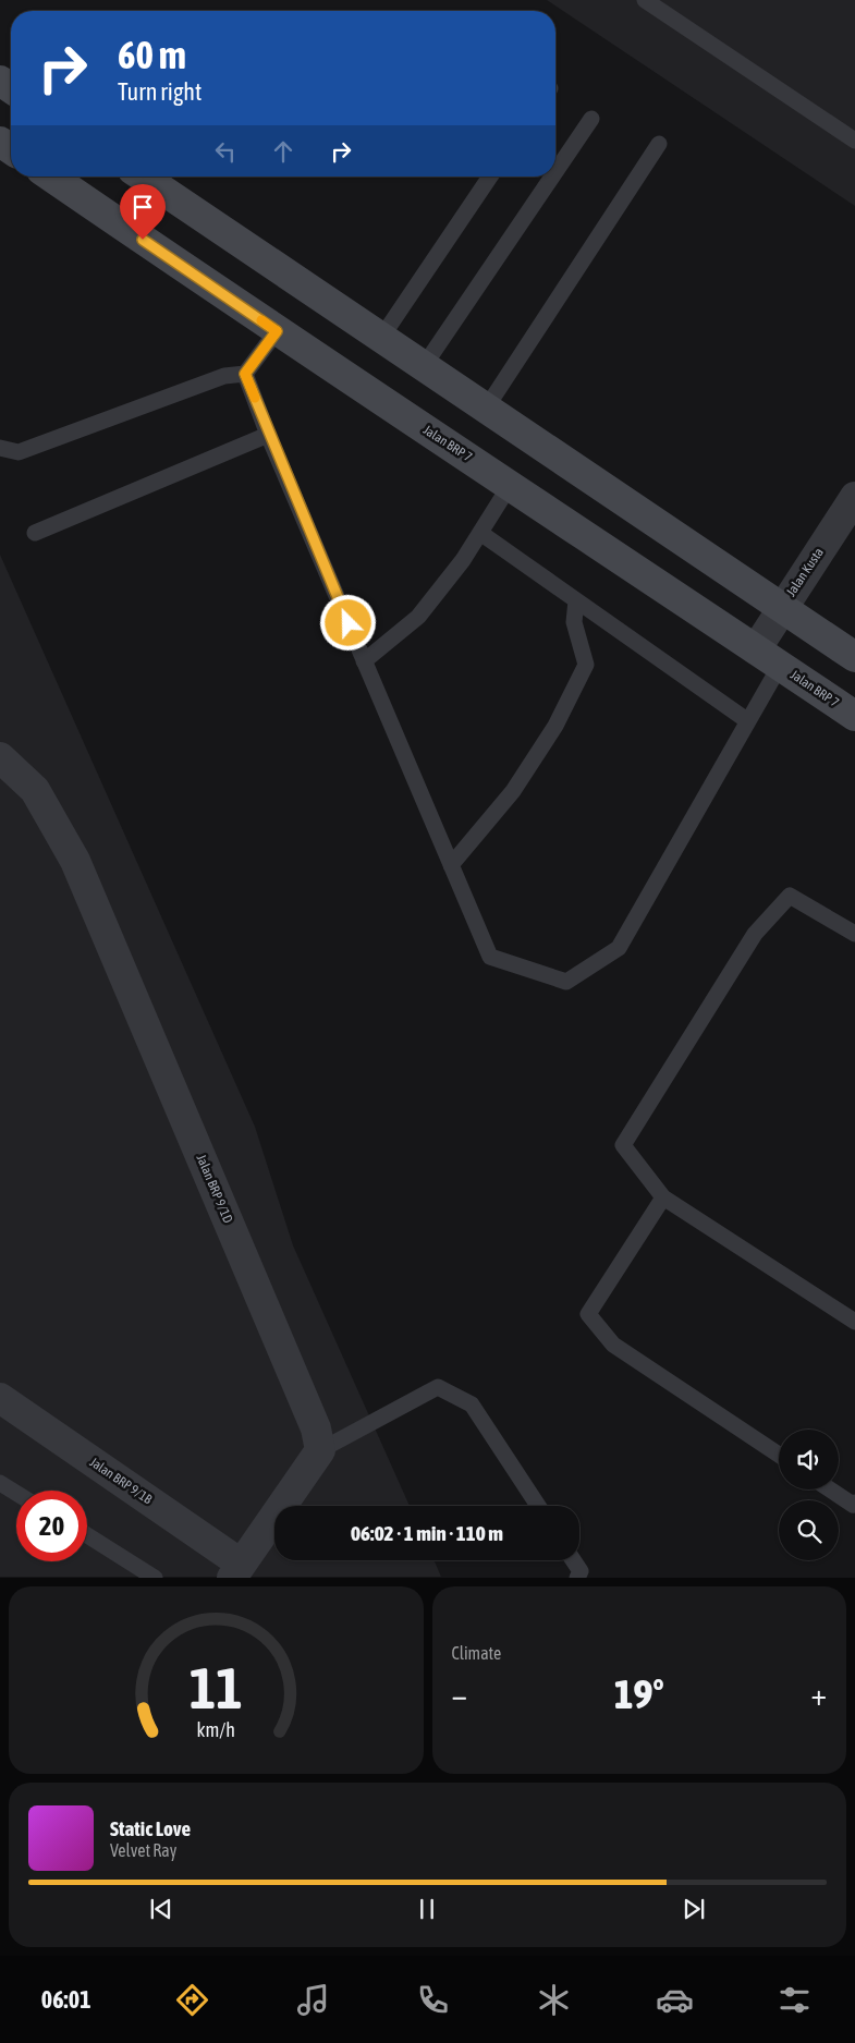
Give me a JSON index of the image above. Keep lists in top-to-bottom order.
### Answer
{
  "streets": {
    "main road": ["Jalan BRP 7"],
    "street": ["Jalan Kusta", "Jalan BRP 9/1D", "Jalan BRP 9/1B"]
  },
  "crossings": [
    ["Jalan BRP 7", "Jalan Kusta"]
  ],
  "page": {
    "turn": ["60 m", "Turn right"],
    "limit": "20",
    "trip": "06:02 · 1 min · 110 m",
    "tile": "Climate",
    "heat": ["−", "19°", "+"],
    "song": ["Static Love", "Velvet Ray"],
    "tabs": "06:01",
    "gauge": ["11", "km/h"]
  }
}
